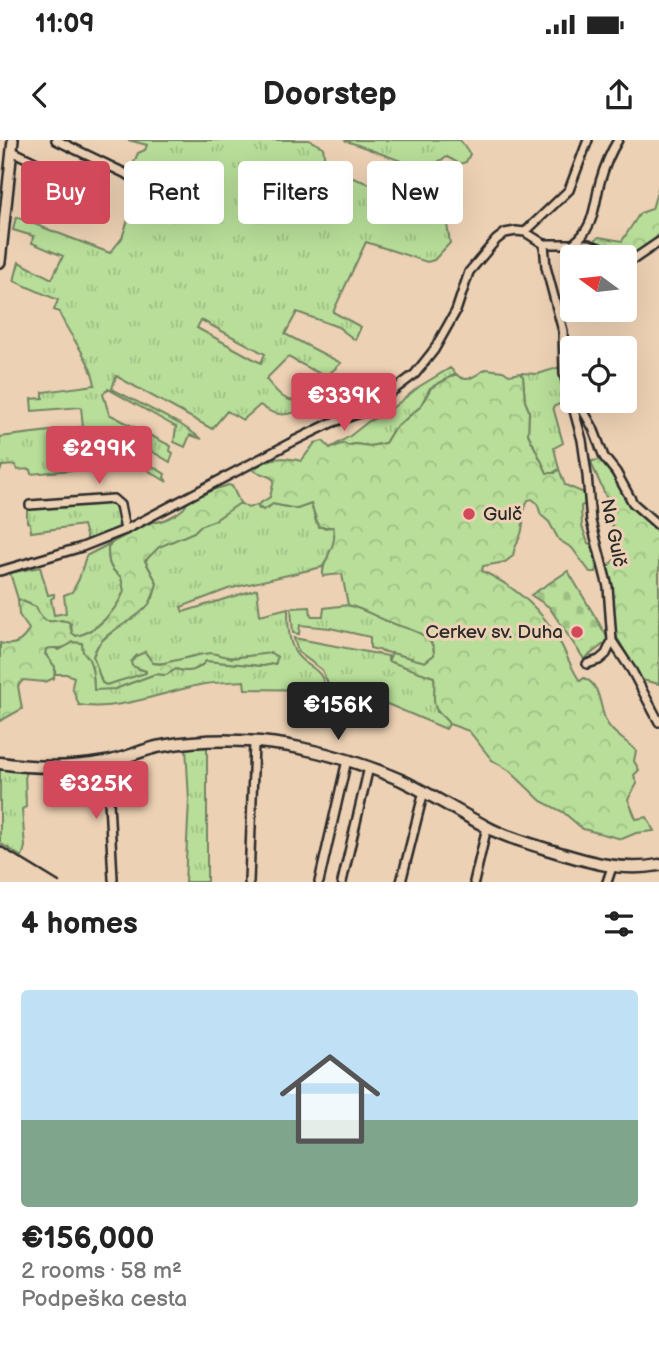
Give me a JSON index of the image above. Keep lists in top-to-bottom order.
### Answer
{
  "streets": {
    "street": ["Na Gulč"]
  },
  "places": ["Gulč", "Cerkev sv. Duha"],
  "north": "left",
  "page": {
    "status": "11:09",
    "header": "Doorstep",
    "chip": [
      "Buy",
      "Rent",
      "Filters",
      "New"
    ],
    "price": [
      "€339K",
      "€299K",
      "€156K",
      "€325K"
    ],
    "heading": "4 homes",
    "list": [
      {
        "name": "€156,000",
        "note": "2 rooms · 58 m² · Podpeška cesta"
      }
    ]
  }
}
